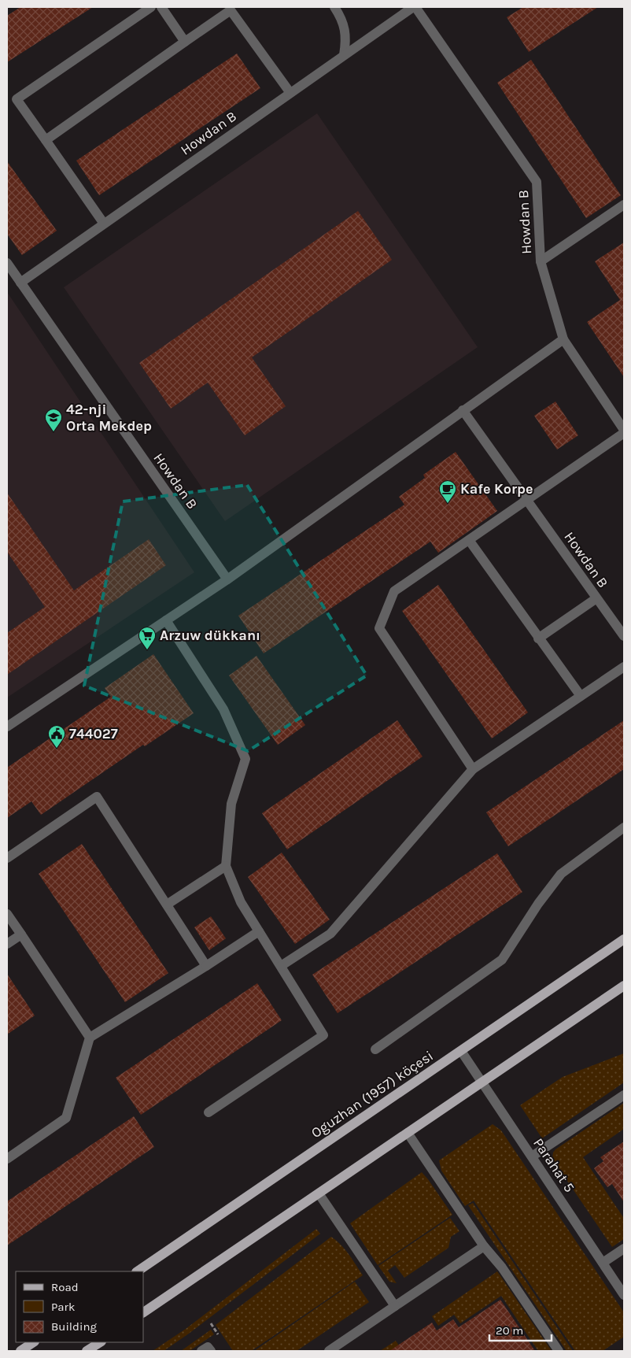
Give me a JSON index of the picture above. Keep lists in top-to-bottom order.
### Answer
{
  "streets": {
    "main road": ["Oguzhan (1957) köçesi"],
    "street": ["Howdan B", "Parahat 5"]
  },
  "crossings": [
    ["Oguzhan (1957) köçesi", "Parahat 5"]
  ],
  "places": {
    "school or university": ["42-nji Orta Mekdep"],
    "cafe": ["Kafe Korpe"],
    "supermarket": ["Arzuw dükkanı"],
    "public building": ["744027"]
  },
  "legend": ["Road", "Park", "Building"],
  "scale_bar": "20 m"
}
